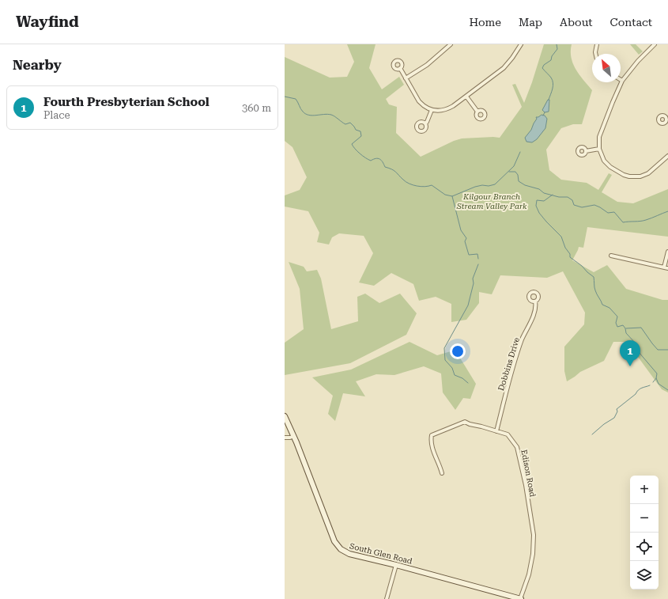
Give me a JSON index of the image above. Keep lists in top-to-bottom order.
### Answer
{
  "streets": {
    "main road": ["South Glen Road"],
    "street": ["Dobbins Drive", "Edison Road"]
  },
  "crossings": [
    ["Dobbins Drive", "Edison Road"],
    ["Edison Road", "South Glen Road"]
  ],
  "parks": ["Kilgour Branch Stream Valley Park"],
  "north": "top left",
  "page": {
    "header": "Wayfind",
    "nav": [
      "Home",
      "Map",
      "About",
      "Contact"
    ],
    "heading": "Nearby",
    "list": [
      {
        "mark": "1",
        "name": "Fourth Presbyterian School",
        "note": "Place",
        "value": "360 m"
      }
    ],
    "pins": "1",
    "map_buttons": ["+", "−"]
  }
}
